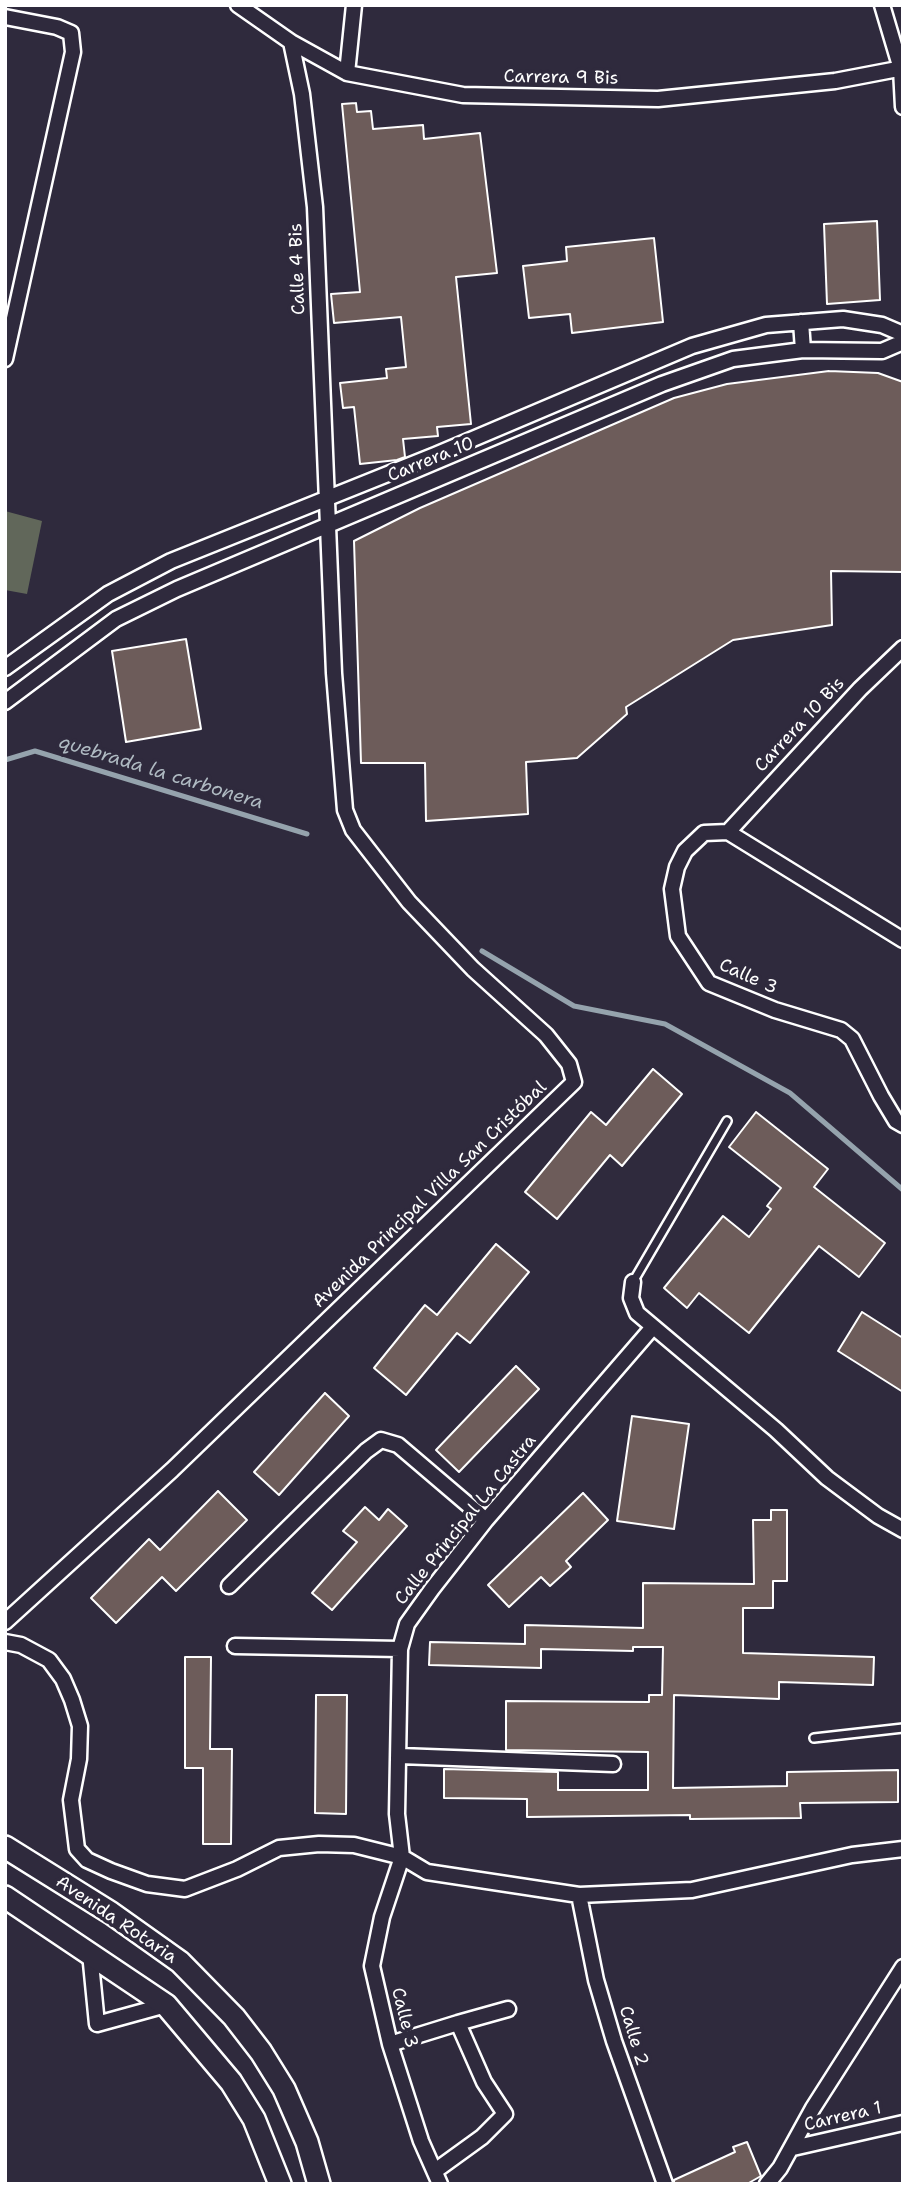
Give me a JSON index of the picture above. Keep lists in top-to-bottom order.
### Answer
{
  "streets": {
    "main road": ["Avenida Rotaria"],
    "street": [
      "Carrera 9 Bis",
      "Calle 4 Bis",
      "Carrera 10",
      "Carrera 10 Bis",
      "Calle 3",
      "Avenida Principal Villa San Cristóbal",
      "Calle Principal La Castra",
      "Calle 2",
      "Carrera 1"
    ]
  },
  "crossings": [
    ["Carrera 9 Bis", "Calle 4 Bis"],
    ["Calle 4 Bis", "Carrera 10"],
    ["Calle 4 Bis", "Avenida Principal Villa San Cristóbal"],
    ["Carrera 10", "Avenida Principal Villa San Cristóbal"],
    ["Carrera 10 Bis", "Calle 3"],
    ["Calle 3", "Calle Principal La Castra"]
  ],
  "water": ["quebrada la carbonera"]
}
